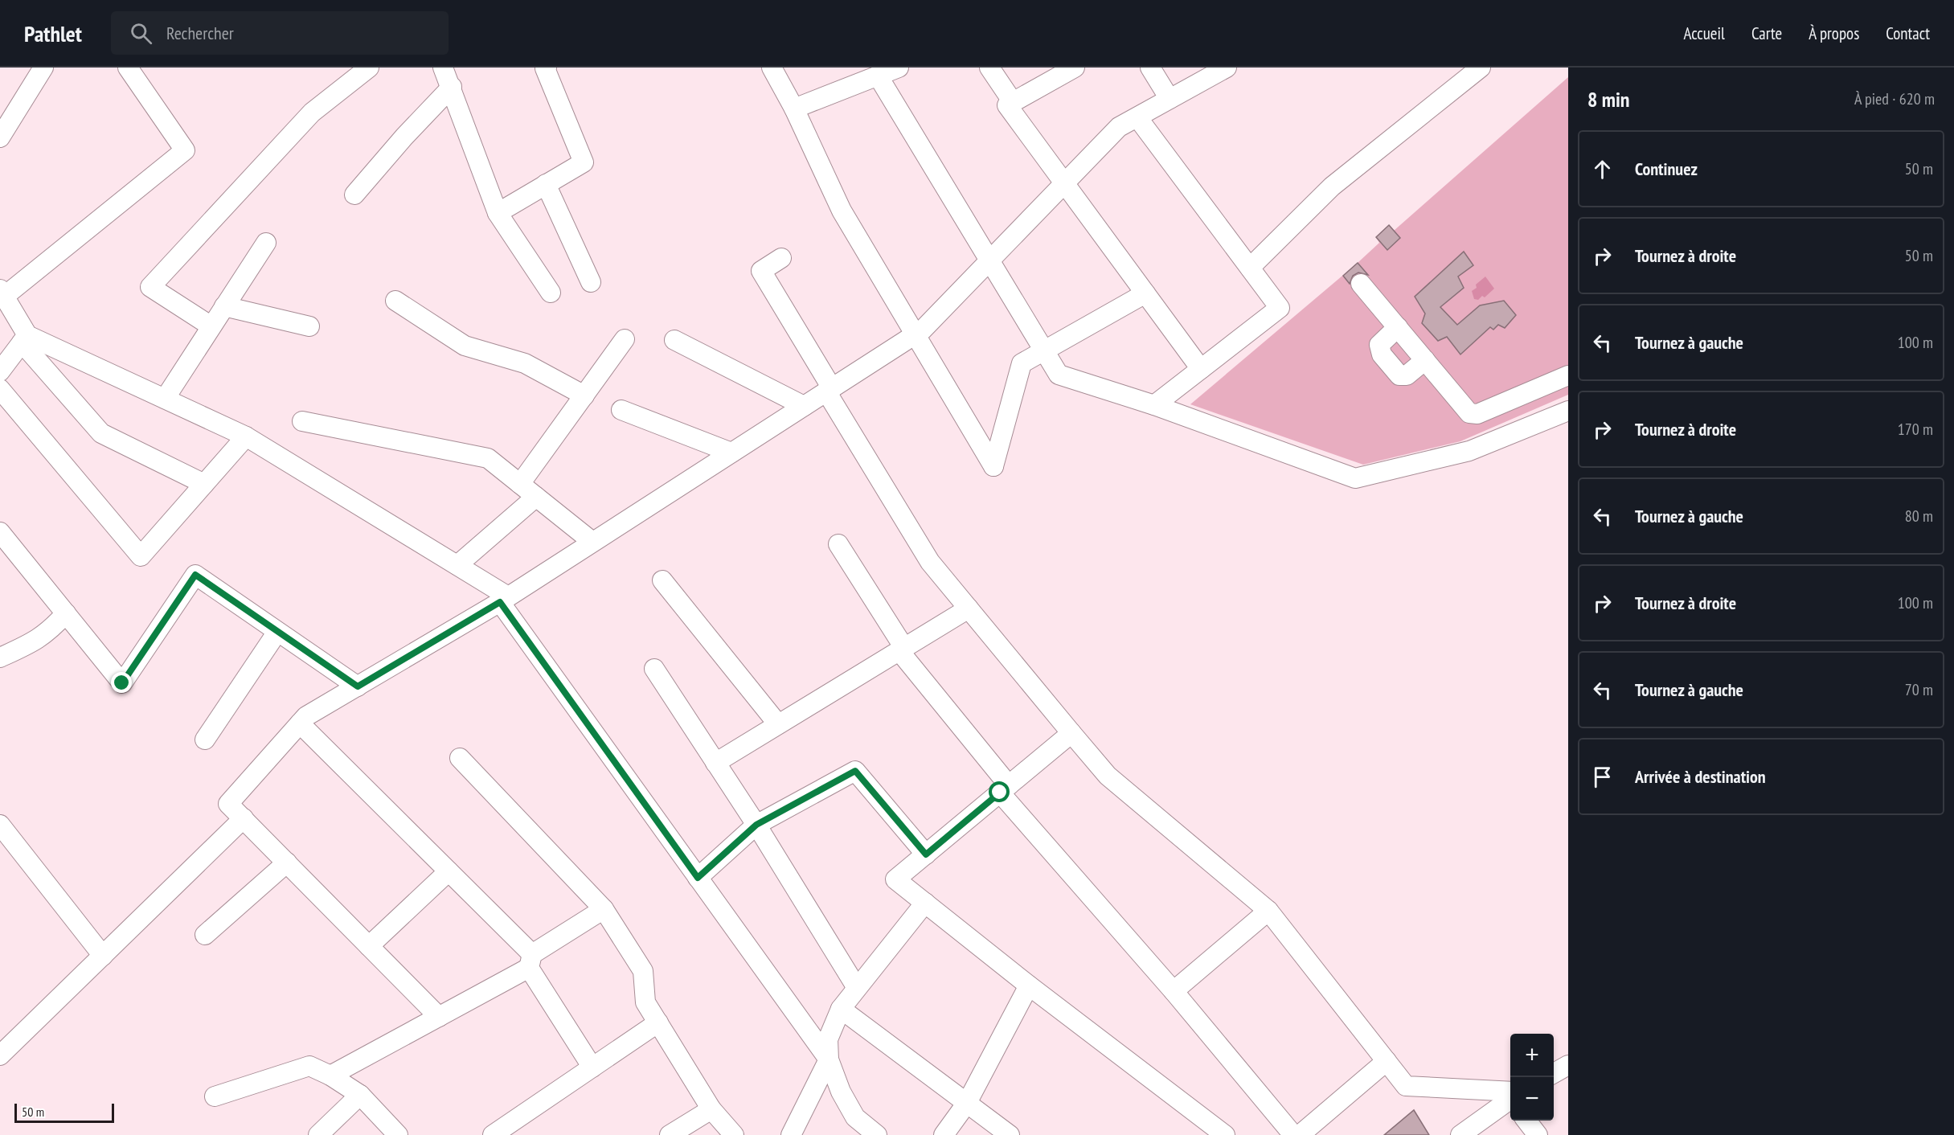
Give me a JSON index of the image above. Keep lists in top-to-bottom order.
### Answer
{
  "scale_bar": "50 m",
  "page": {
    "header": "Pathlet",
    "search": "Rechercher",
    "nav": [
      "Accueil",
      "Carte",
      "À propos",
      "Contact"
    ],
    "heading": ["8 min", "À pied · 620 m"],
    "list": [
      ["Continuez", "50 m"],
      ["Tournez à droite", "50 m"],
      ["Tournez à gauche", "100 m"],
      ["Tournez à droite", "170 m"],
      ["Tournez à gauche", "80 m"],
      ["Tournez à droite", "100 m"],
      ["Tournez à gauche", "70 m"],
      "Arrivée à destination"
    ],
    "map_buttons": ["+", "−"],
    "scale": "50 m"
  }
}
